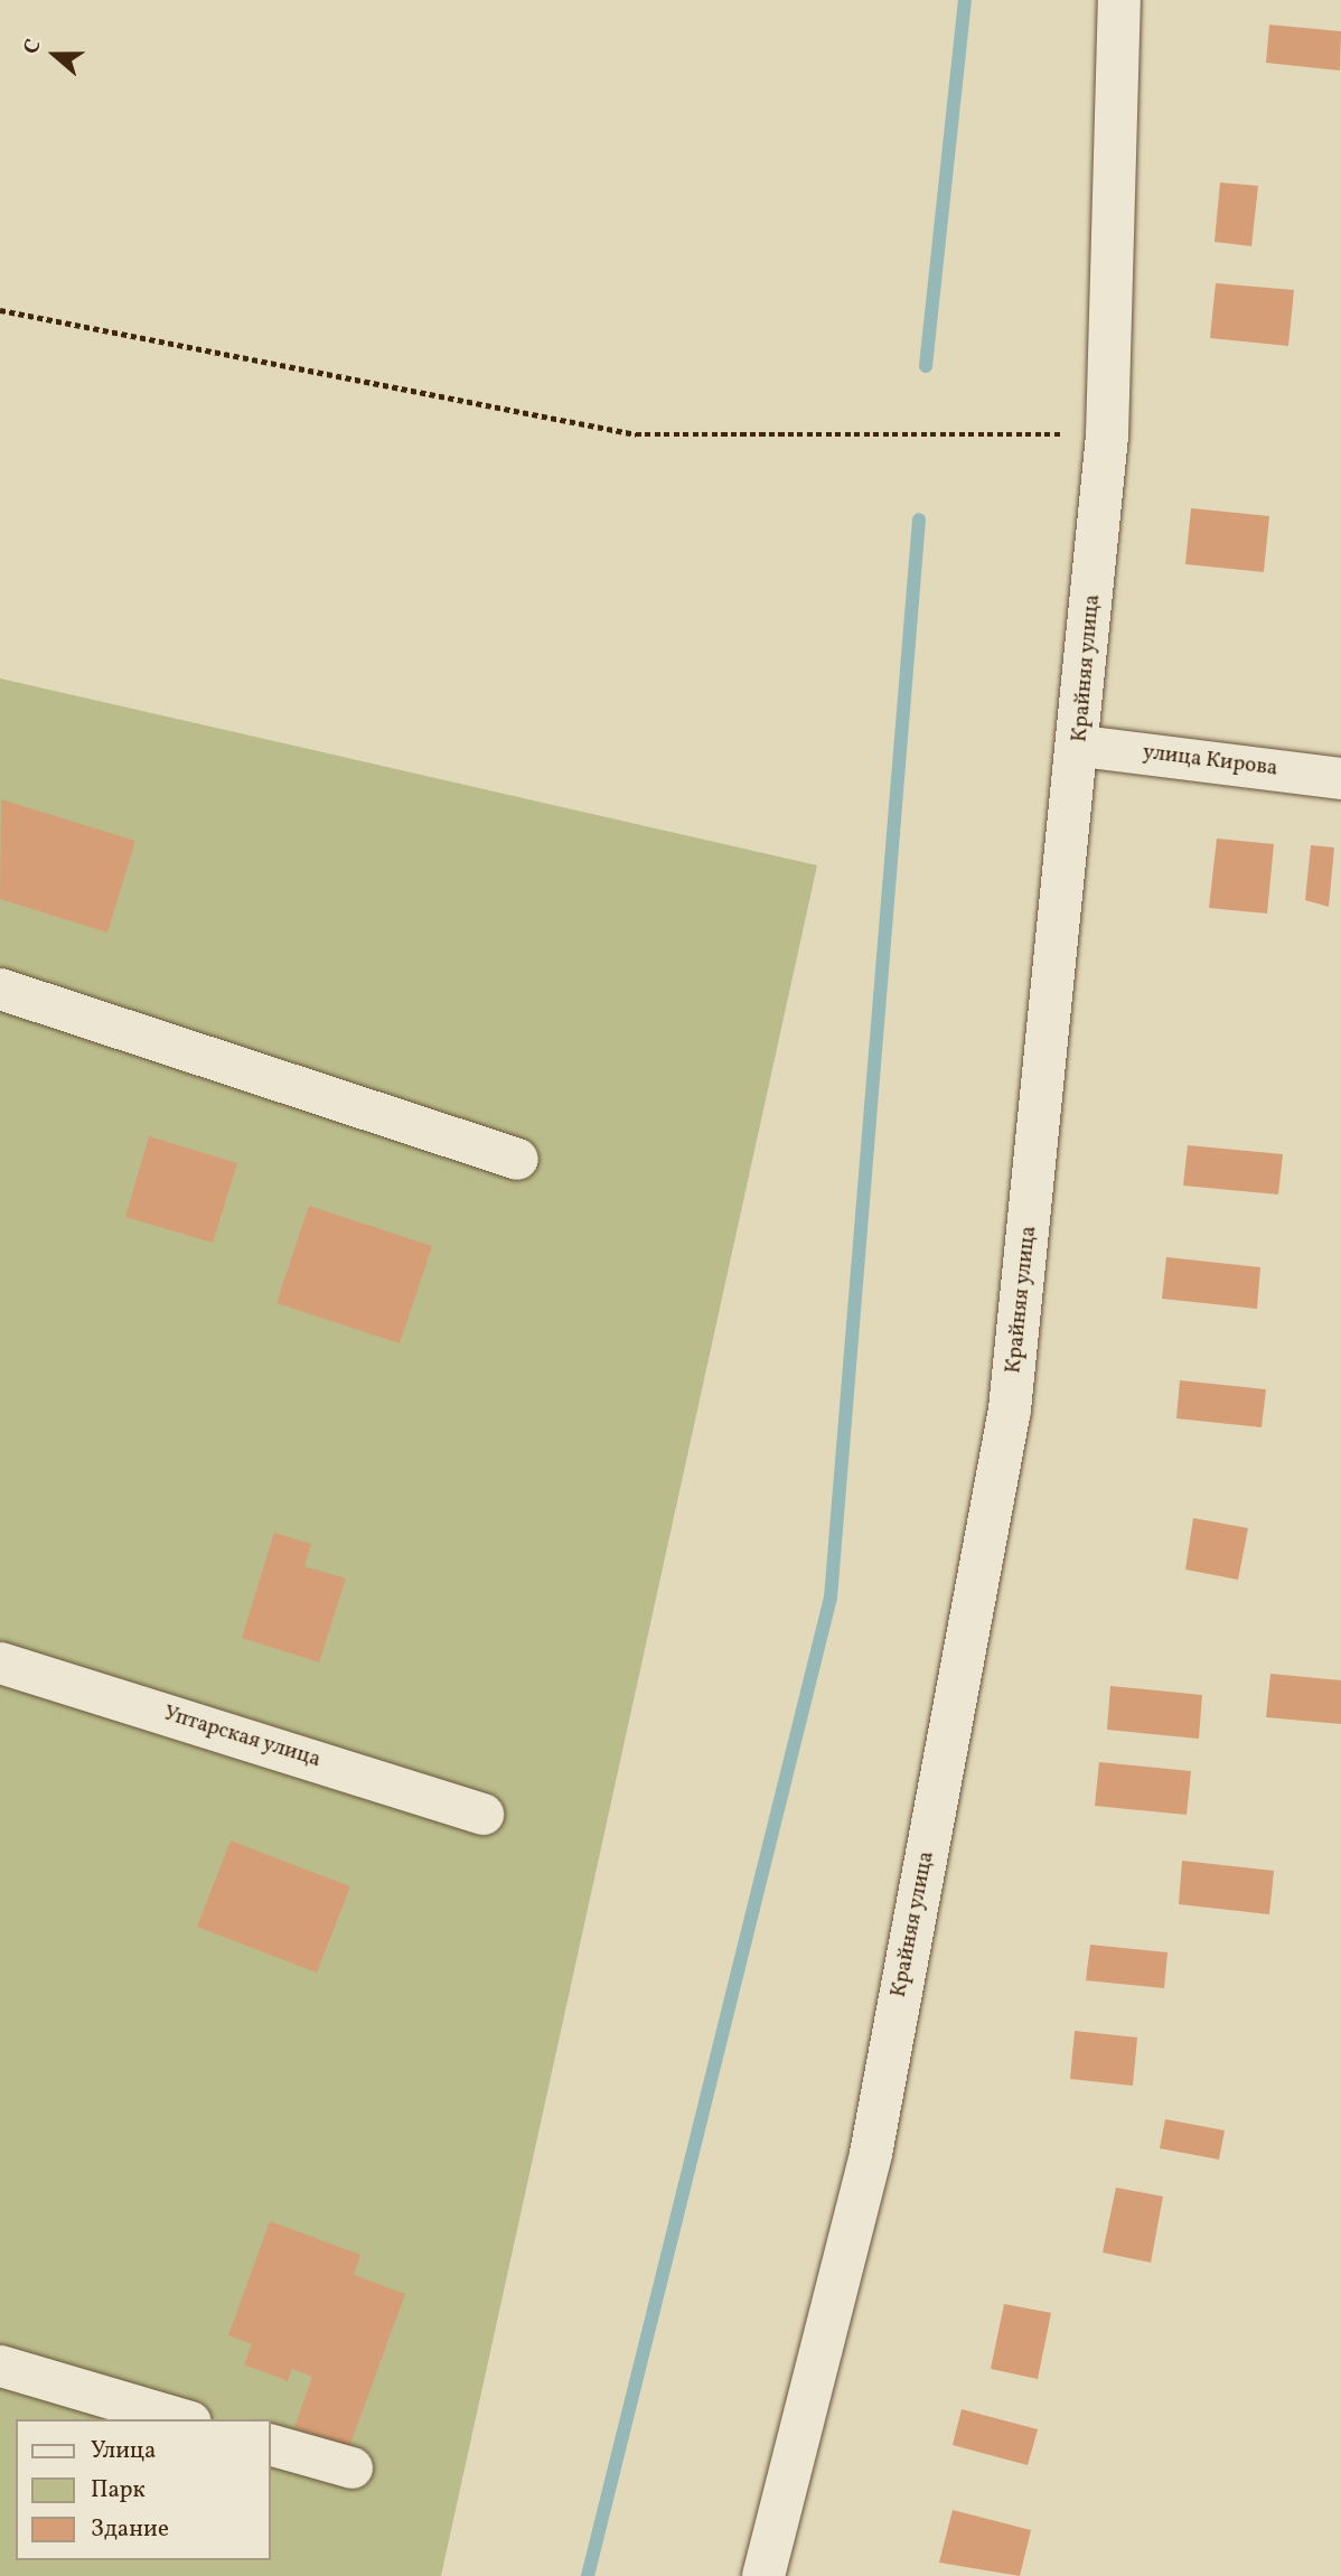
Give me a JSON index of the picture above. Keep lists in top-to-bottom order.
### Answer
{
  "streets": {
    "main road": ["Крайняя улица"],
    "street": ["улица Кирова", "Уптарская улица"]
  },
  "crossings": [
    ["Крайняя улица", "улица Кирова"]
  ],
  "legend": ["Улица", "Парк", "Здание"],
  "north": "left"
}
